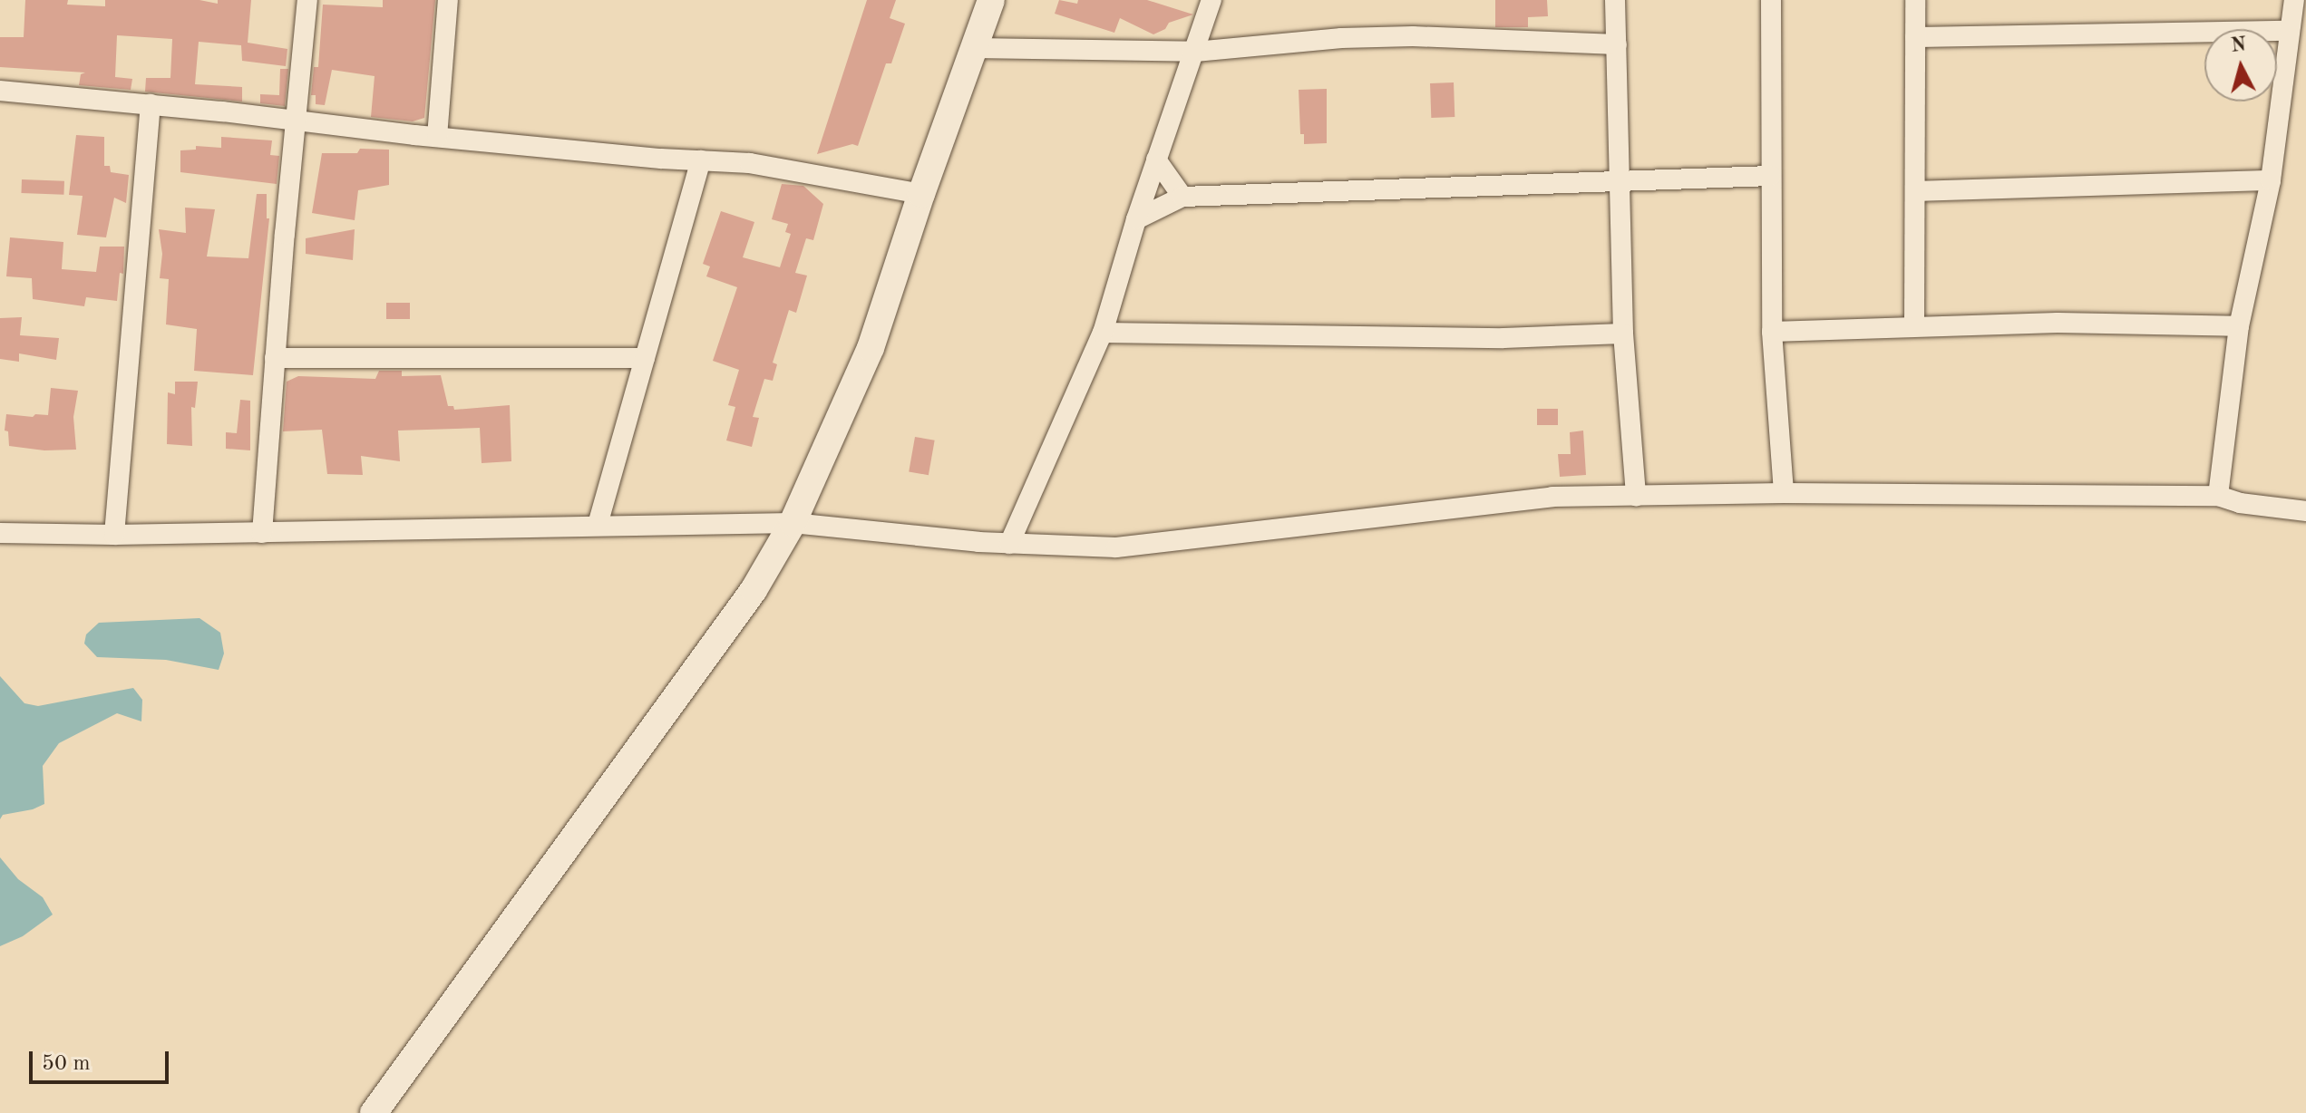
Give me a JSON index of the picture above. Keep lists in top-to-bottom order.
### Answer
{
  "scale_bar": "50 m",
  "north": "top"
}
